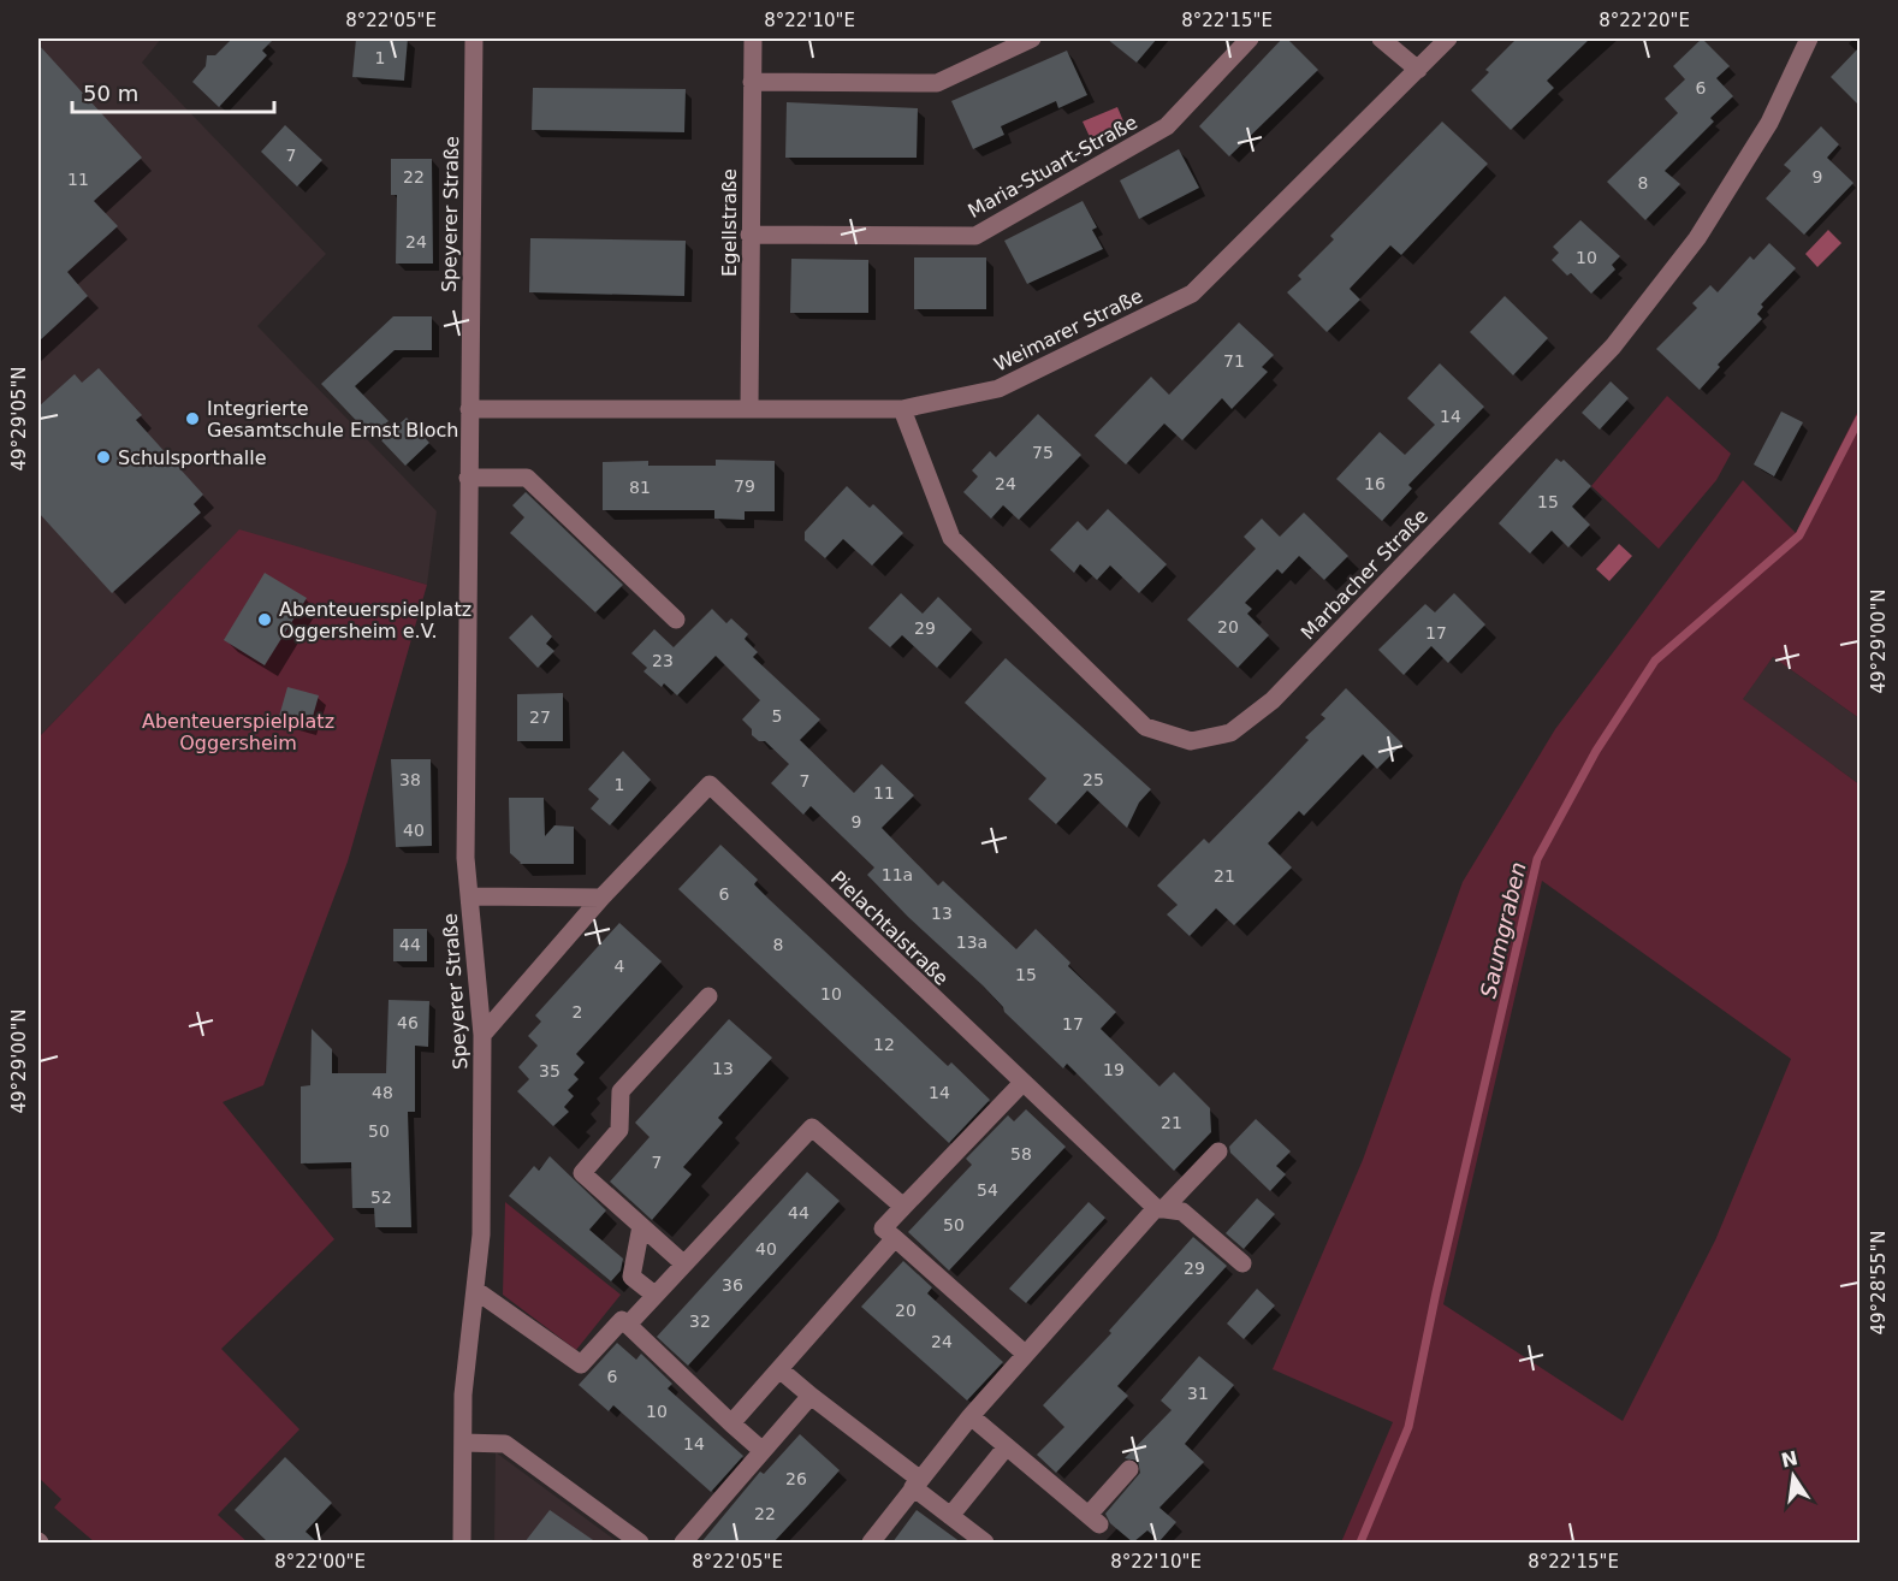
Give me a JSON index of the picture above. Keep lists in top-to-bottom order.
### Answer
{
  "streets": {
    "street": [
      "Maria-Stuart-Straße",
      "Speyerer Straße",
      "Egellstraße",
      "Weimarer Straße",
      "Marbacher Straße",
      "Pielachtalstraße"
    ]
  },
  "crossings": [
    ["Maria-Stuart-Straße", "Egellstraße"],
    ["Speyerer Straße", "Weimarer Straße"],
    ["Speyerer Straße", "Pielachtalstraße"],
    ["Egellstraße", "Weimarer Straße"],
    ["Weimarer Straße", "Marbacher Straße"]
  ],
  "water": ["Saumgraben"],
  "parks": ["Abenteuerspielplatz Oggersheim"],
  "places": ["Integrierte Gesamtschule Ernst Bloch", "Schulsporthalle", "Abenteuerspielplatz Oggersheim e.V."],
  "house_numbers": [
    "1",
    "6",
    "7",
    "22",
    "9",
    "11",
    "8",
    "24",
    "10",
    "71",
    "14",
    "75",
    "24",
    "16",
    "79",
    "81",
    "15",
    "20",
    "29",
    "17",
    "23",
    "5",
    "27",
    "38",
    "25",
    "7",
    "1",
    "11",
    "9",
    "40",
    "11a",
    "21",
    "6",
    "13",
    "13a",
    "44",
    "8",
    "4",
    "15",
    "10",
    "2",
    "46",
    "17",
    "12",
    "13",
    "19",
    "35",
    "48",
    "14",
    "21",
    "50",
    "58",
    "7",
    "54",
    "52",
    "44",
    "50",
    "40",
    "29",
    "36",
    "20",
    "32",
    "24",
    "6",
    "31",
    "10",
    "14",
    "26",
    "22"
  ],
  "scale_bar": "50 m",
  "north": "top",
  "coordinates": [
    "8°22'05\"E",
    "8°22'10\"E",
    "8°22'15\"E",
    "8°22'20\"E",
    "49°29'05\"N",
    "49°29'00\"N",
    "49°28'55\"N",
    "8°22'00\"E"
  ]
}
